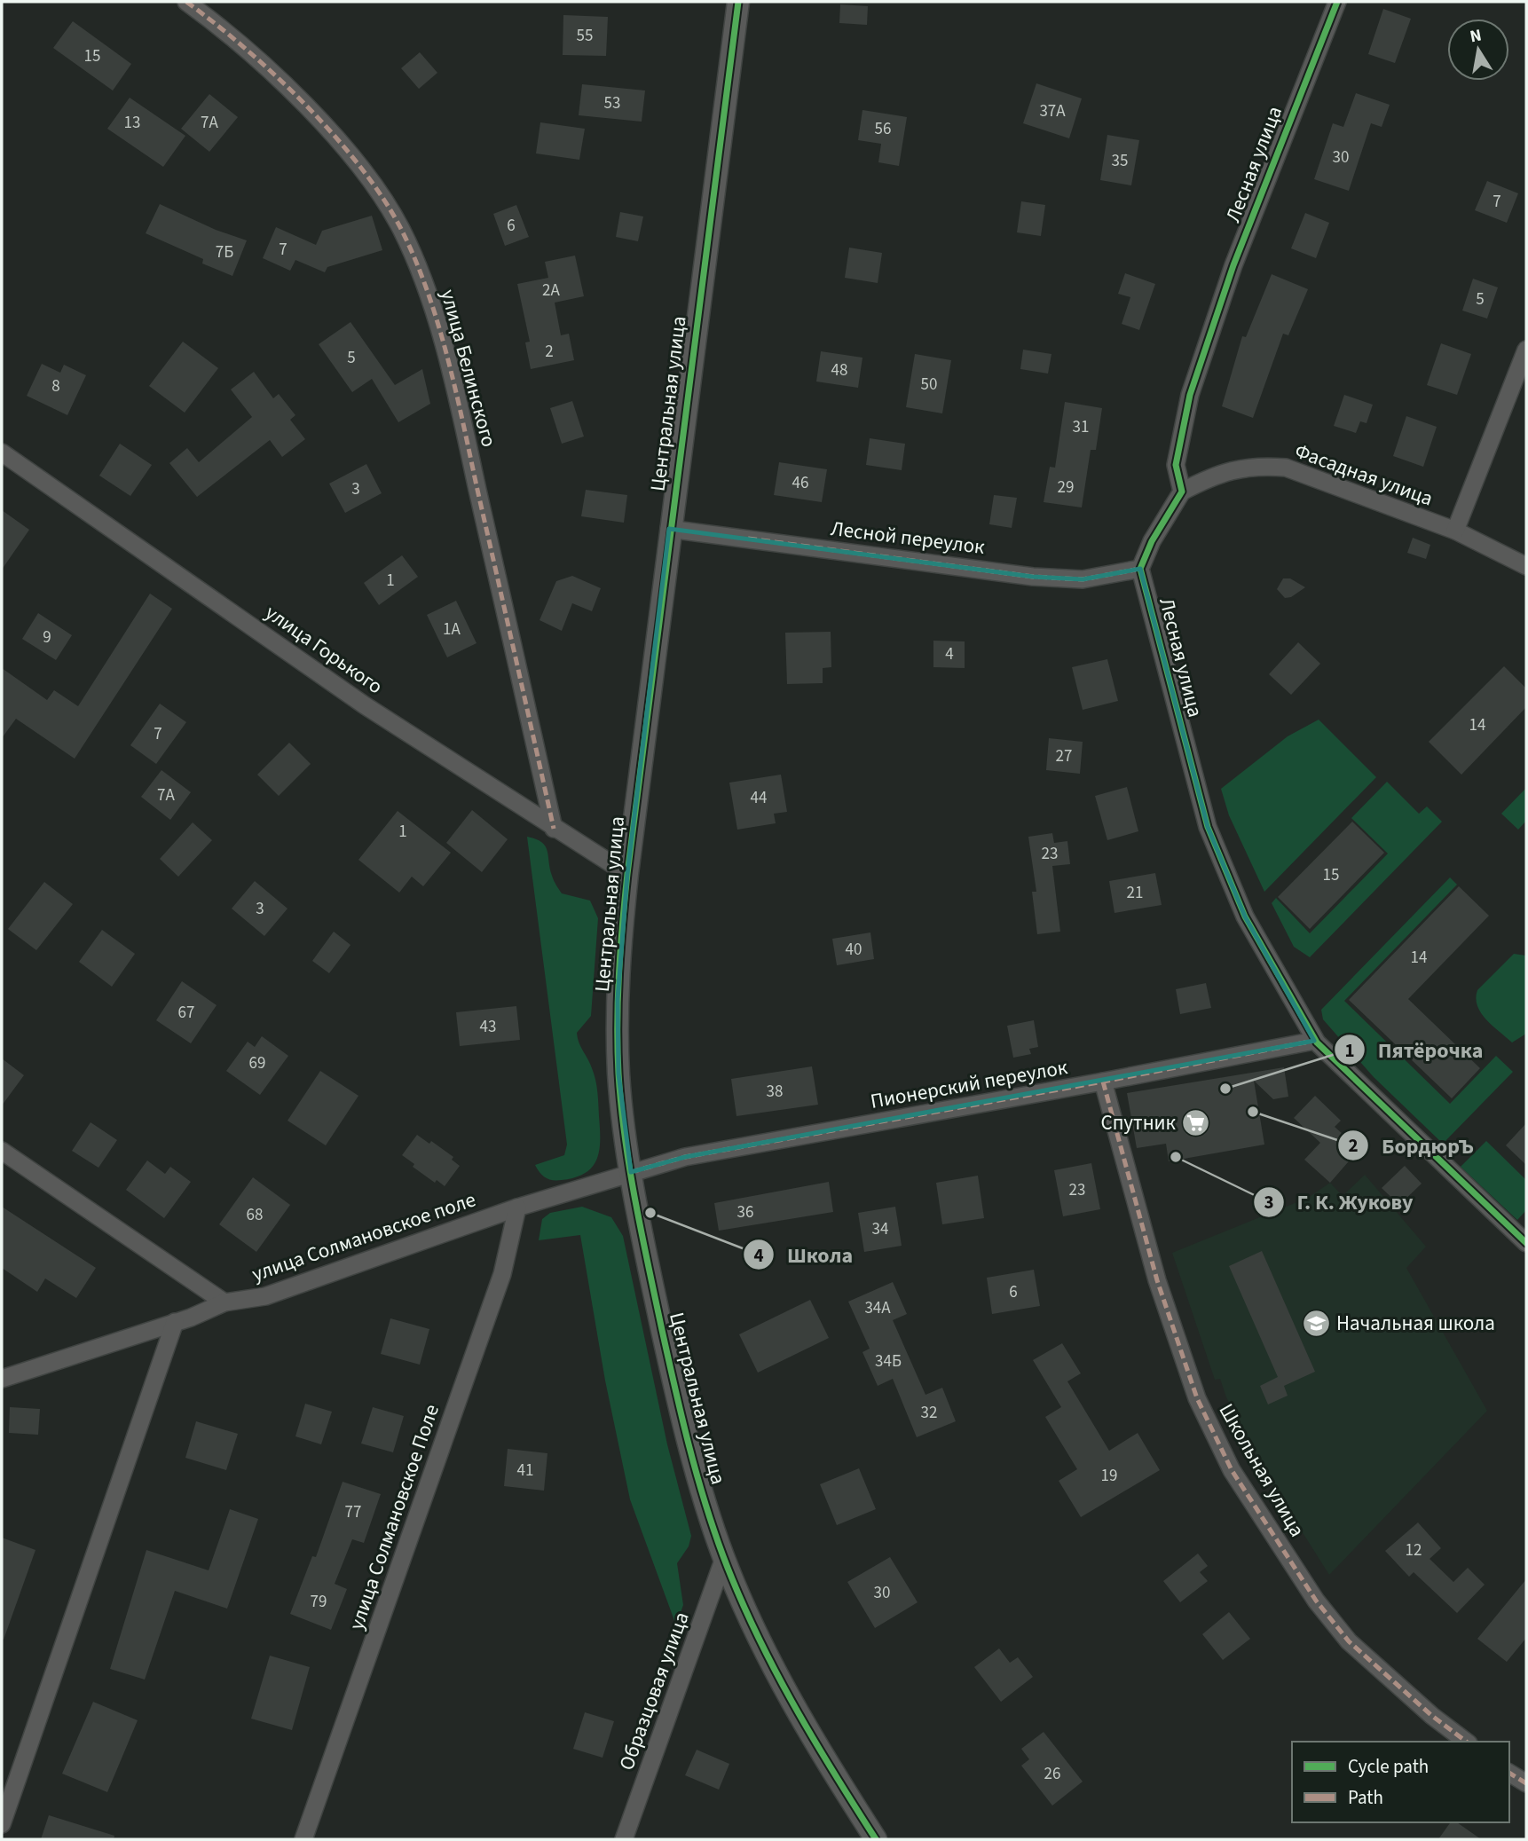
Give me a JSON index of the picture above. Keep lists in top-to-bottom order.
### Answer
{
  "streets": {
    "street": [
      "Лесная улица",
      "улица Белинского",
      "Центральная улица",
      "Фасадная улица",
      "Лесной переулок",
      "улица Горького",
      "Пионерский переулок",
      "улица Солмановское поле",
      "Школьная улица",
      "улица Солмановское Поле",
      "Образцовая улица"
    ]
  },
  "crossings": [
    ["Лесная улица", "Фасадная улица"],
    ["Лесная улица", "Лесной переулок"],
    ["Лесная улица", "Пионерский переулок"],
    ["улица Белинского", "улица Горького"],
    ["Центральная улица", "Лесной переулок"],
    ["Центральная улица", "улица Горького"],
    ["Центральная улица", "Пионерский переулок"],
    ["Центральная улица", "улица Солмановское поле"],
    ["Центральная улица", "Образцовая улица"],
    ["Пионерский переулок", "улица Солмановское поле"],
    ["Пионерский переулок", "Школьная улица"],
    ["улица Солмановское поле", "улица Солмановское Поле"]
  ],
  "places": {
    "other": [
      "Пятёрочка",
      "БордюрЪ",
      "Г. К. Жукову",
      "Школа"
    ],
    "supermarket": ["Спутник"],
    "school or university": ["Начальная школа"]
  },
  "house_numbers": [
    "55",
    "15",
    "53",
    "37А",
    "13",
    "7А",
    "56",
    "30",
    "35",
    "7",
    "6",
    "7",
    "7Б",
    "2А",
    "5",
    "2",
    "5",
    "48",
    "50",
    "8",
    "31",
    "46",
    "29",
    "3",
    "1",
    "1А",
    "9",
    "4",
    "14",
    "7",
    "27",
    "7А",
    "44",
    "1",
    "23",
    "15",
    "21",
    "3",
    "40",
    "14",
    "67",
    "43",
    "69",
    "38",
    "23",
    "36",
    "68",
    "34",
    "6",
    "34А",
    "34Б",
    "32",
    "41",
    "19",
    "77",
    "12",
    "30",
    "79",
    "26"
  ],
  "legend": ["Cycle path", "Path"],
  "north": "top"
}
